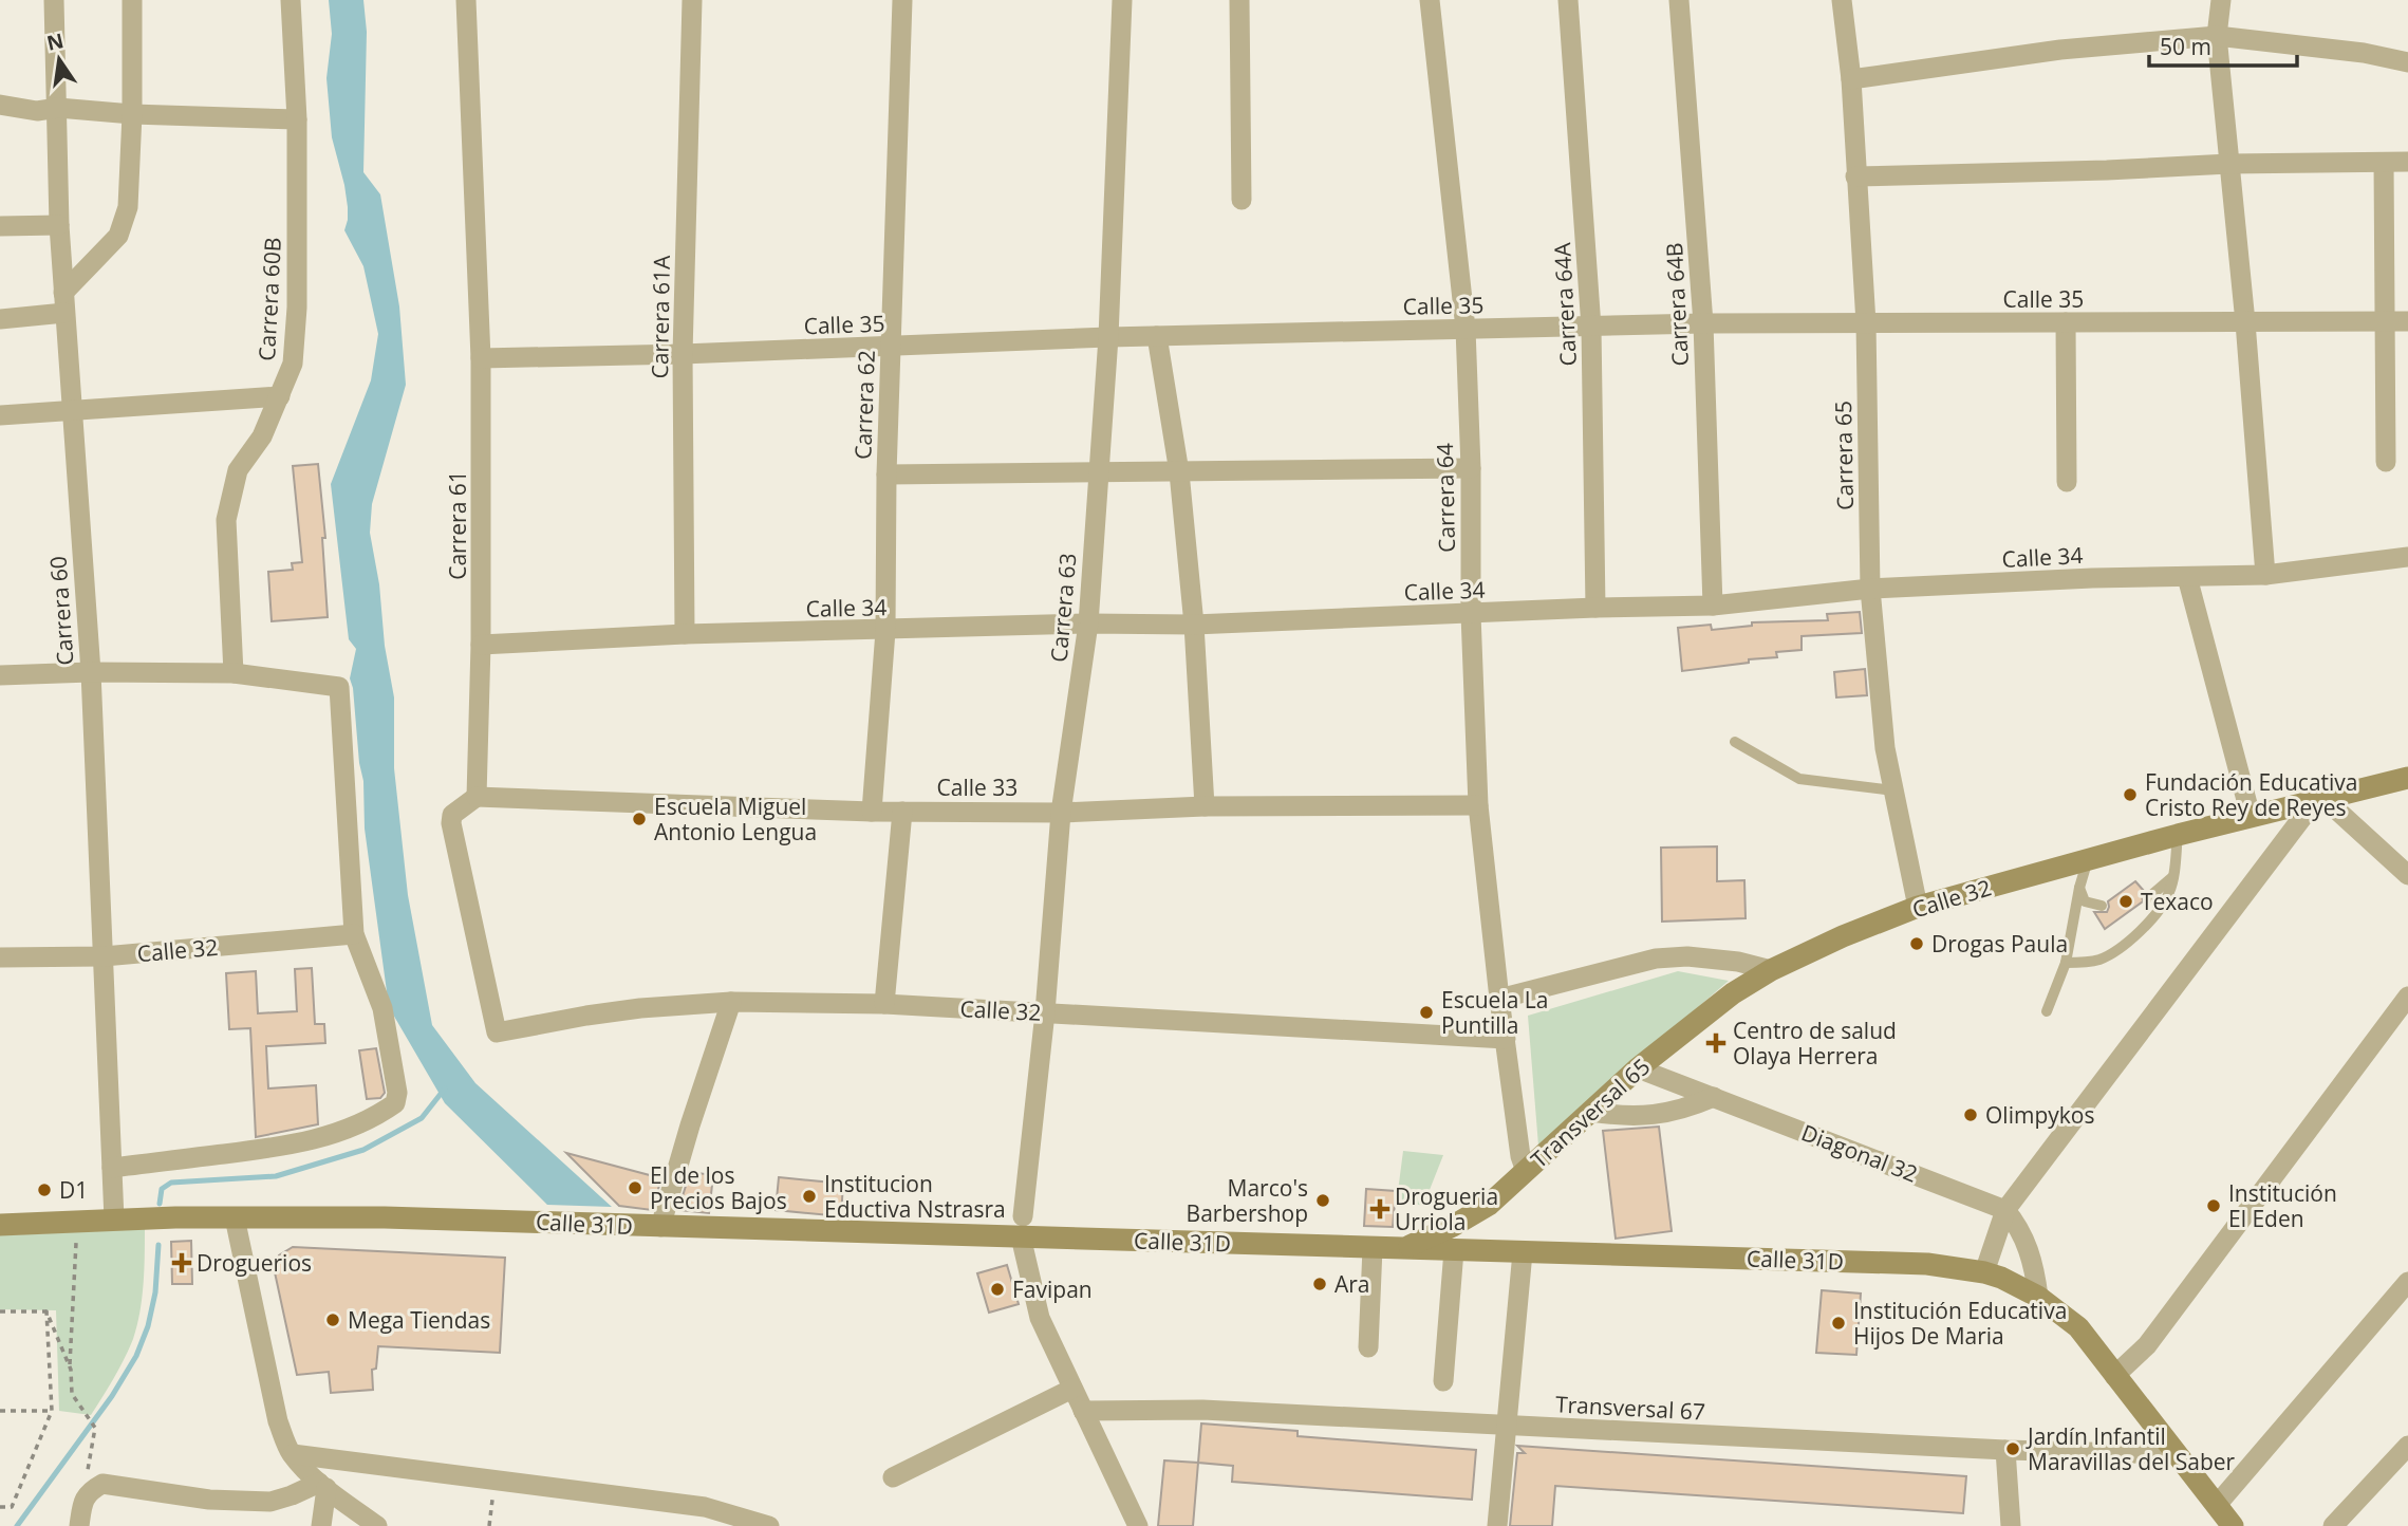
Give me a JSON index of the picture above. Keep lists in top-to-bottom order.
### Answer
{
  "streets": {
    "street": [
      "Carrera 60B",
      "Calle 35",
      "Carrera 64A",
      "Carrera 64B",
      "Carrera 61A",
      "Carrera 62",
      "Carrera 65",
      "Carrera 64",
      "Carrera 61",
      "Calle 34",
      "Carrera 63",
      "Carrera 60",
      "Calle 33",
      "Calle 32",
      "Transversal 65",
      "Diagonal 32",
      "Calle 31D",
      "Transversal 67"
    ]
  },
  "crossings": [
    ["Calle 35", "Carrera 64A"],
    ["Calle 35", "Carrera 64B"],
    ["Calle 35", "Carrera 61A"],
    ["Calle 35", "Carrera 62"],
    ["Calle 35", "Carrera 65"],
    ["Calle 35", "Carrera 64"],
    ["Calle 35", "Carrera 61"],
    ["Calle 35", "Carrera 63"],
    ["Carrera 64A", "Calle 34"],
    ["Carrera 64B", "Calle 34"],
    ["Carrera 61A", "Calle 34"],
    ["Carrera 62", "Calle 34"],
    ["Carrera 62", "Calle 33"],
    ["Carrera 65", "Calle 34"],
    ["Carrera 65", "Calle 32"],
    ["Carrera 64", "Calle 34"],
    ["Carrera 64", "Calle 33"],
    ["Carrera 64", "Calle 32"],
    ["Carrera 64", "Transversal 65"],
    ["Carrera 61", "Calle 34"],
    ["Carrera 61", "Calle 33"],
    ["Carrera 61", "Calle 32"],
    ["Calle 34", "Carrera 63"],
    ["Carrera 63", "Calle 33"],
    ["Carrera 63", "Calle 32"],
    ["Carrera 63", "Calle 31D"],
    ["Carrera 63", "Transversal 67"],
    ["Carrera 60", "Calle 32"],
    ["Carrera 60", "Calle 31D"],
    ["Calle 33", "Calle 32"],
    ["Calle 32", "Transversal 65"],
    ["Transversal 65", "Diagonal 32"],
    ["Transversal 65", "Calle 31D"]
  ],
  "places": {
    "other": [
      "Fundación Educativa Cristo Rey de Reyes",
      "Escuela Miguel Antonio Lengua",
      "Texaco",
      "Drogas Paula",
      "Escuela La Puntilla",
      "Olimpykos",
      "El de los Precios Bajos",
      "D1",
      "Institucion Eductiva Nstrasra",
      "Marco's Barbershop",
      "Institución El Eden",
      "Ara",
      "Favipan",
      "Mega Tiendas",
      "Institución Educativa Hijos De Maria",
      "Jardín Infantil Maravillas del Saber"
    ],
    "health": ["Centro de salud Olaya Herrera", "Drogueria Urriola", "Droguerios"]
  },
  "scale_bar": "50 m",
  "north": "top"
}
